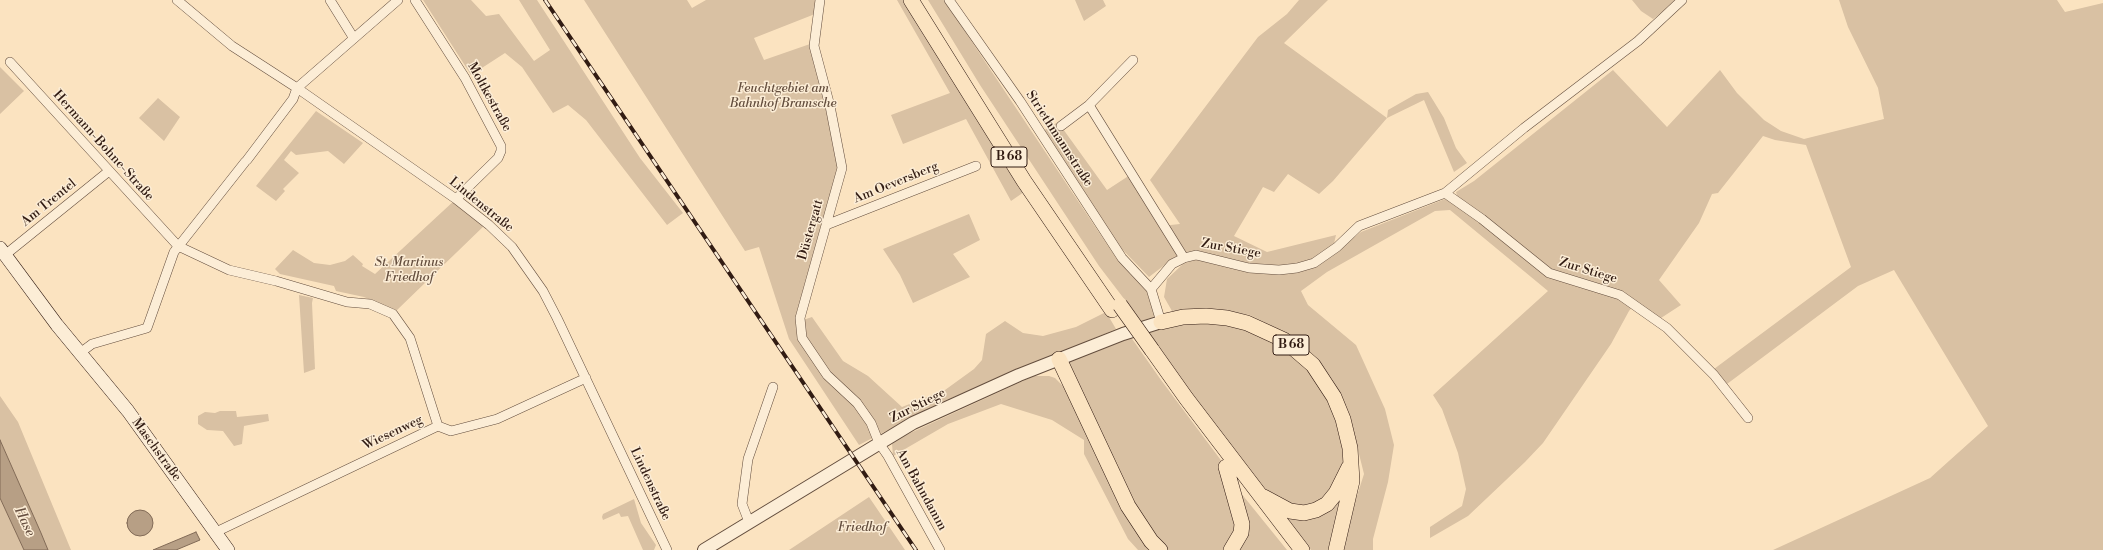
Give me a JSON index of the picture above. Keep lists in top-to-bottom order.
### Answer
{
  "streets": {
    "highway": ["B 68"],
    "main road": ["Maschstraße"],
    "street": [
      "Moltkestraße",
      "Striethmannstraße",
      "Hermann-Bohne-Straße",
      "Am Oeversberg",
      "Am Trentel",
      "Lindenstraße",
      "Düstergatt",
      "Zur Stiege",
      "Wiesenweg",
      "Am Bahndamm"
    ]
  },
  "crossings": [
    ["Moltkestraße", "Lindenstraße"],
    ["Striethmannstraße", "B 68"],
    ["Striethmannstraße", "Zur Stiege"],
    ["Hermann-Bohne-Straße", "Am Trentel"],
    ["Hermann-Bohne-Straße", "Wiesenweg"],
    ["B 68", "Zur Stiege"],
    ["Am Oeversberg", "Düstergatt"],
    ["Am Trentel", "Maschstraße"],
    ["Lindenstraße", "Wiesenweg"],
    ["Düstergatt", "Zur Stiege"],
    ["Düstergatt", "Am Bahndamm"],
    ["Zur Stiege", "Am Bahndamm"],
    ["Wiesenweg", "Maschstraße"]
  ],
  "water": ["Hase"],
  "parks": ["Feuchtgebiet am Bahnhof Bramsche", "St. Martinus Friedhof", "Friedhof"]
}
